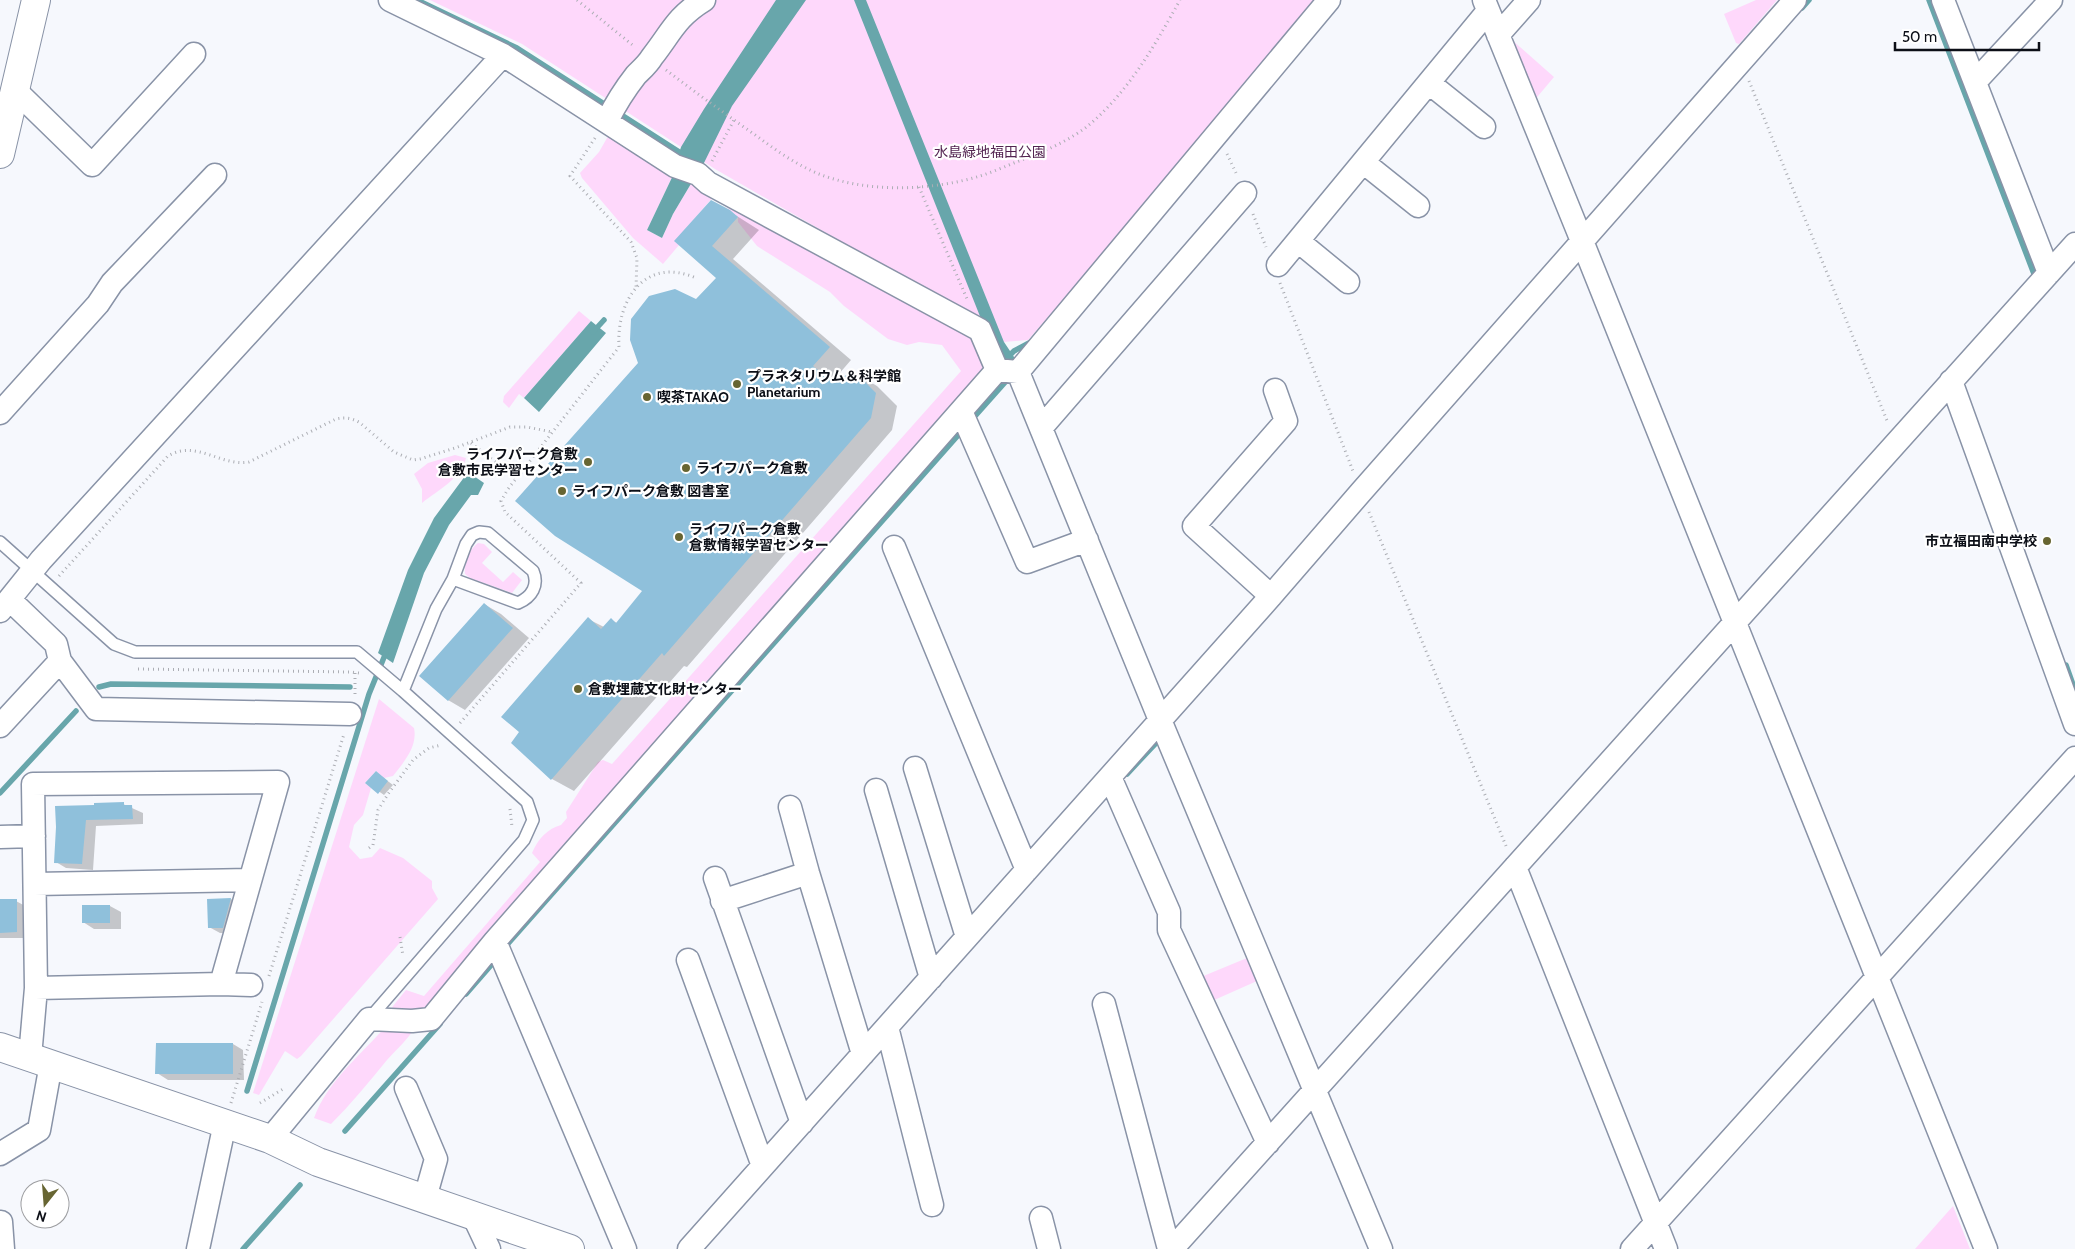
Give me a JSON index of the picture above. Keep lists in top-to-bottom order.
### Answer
{
  "parks": ["水島緑地福田公園"],
  "places": [
    "プラネタリウム＆科学館 Planetarium",
    "喫茶TAKAO",
    "ライフパーク倉敷 倉敷市民学習センター",
    "ライフパーク倉敷",
    "ライフパーク倉敷 図書室",
    "ライフパーク倉敷 倉敷情報学習センター",
    "市立福田南中学校",
    "倉敷埋蔵文化財センター"
  ],
  "scale_bar": "50 m",
  "north": "bottom"
}
